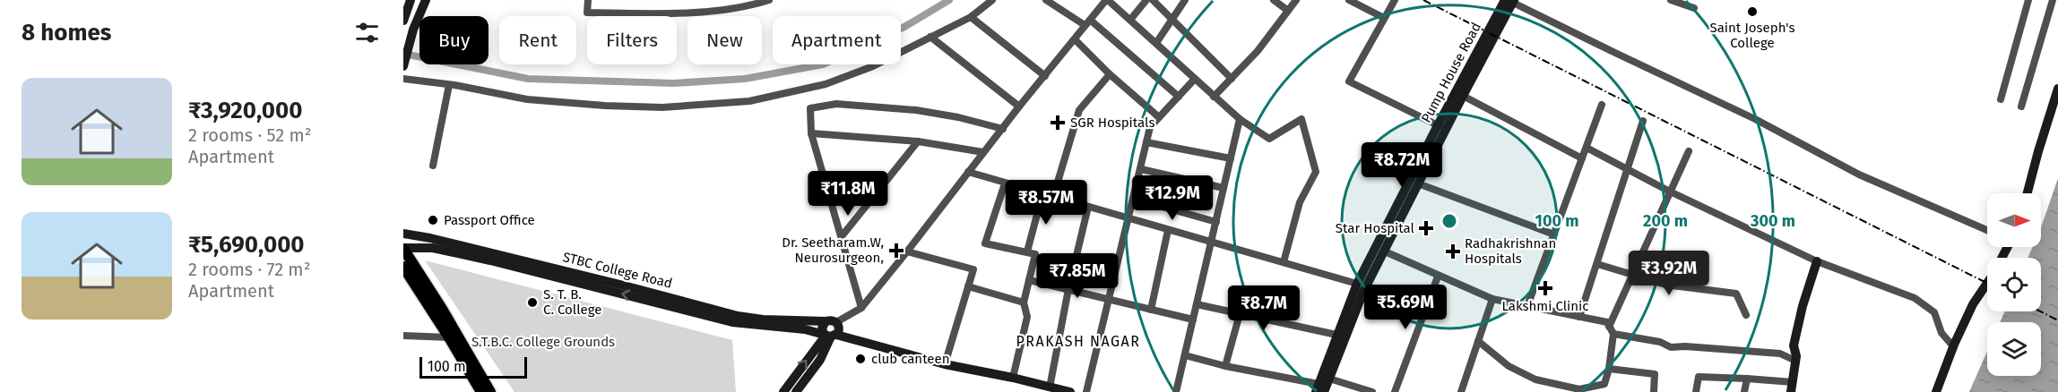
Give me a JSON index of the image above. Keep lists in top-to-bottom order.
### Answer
{
  "streets": {
    "street": ["Pump House Road", "STBC College Road"]
  },
  "districts": ["PRAKASH NAGAR"],
  "parks": ["S.T.B.C. College Grounds"],
  "places": {
    "other": [
      "Saint Joseph's College",
      "Passport Office",
      "S. T. B. C. College",
      "club canteen"
    ],
    "health": [
      "SGR Hospitals",
      "Star Hospital",
      "Dr. Seetharam.W, Neurosurgeon,",
      "Radhakrishnan Hospitals",
      "Lakshmi Clinic"
    ]
  },
  "scale_bar": "100 m",
  "north": "right",
  "page": {
    "heading": "8 homes",
    "chip": [
      "Buy",
      "Rent",
      "Filters",
      "New",
      "Apartment"
    ],
    "list": [
      {
        "name": "₹3,920,000",
        "note": "2 rooms · 52 m² · Apartment"
      },
      {
        "name": "₹5,690,000",
        "note": "2 rooms · 72 m² · Apartment"
      }
    ],
    "price": [
      "₹8.72M",
      "₹11.8M",
      "₹12.9M",
      "₹8.57M",
      "₹3.92M",
      "₹7.85M",
      "₹5.69M",
      "₹8.7M"
    ],
    "scale": "100 m"
  },
  "rings": ["100 m", "200 m", "300 m"]
}
